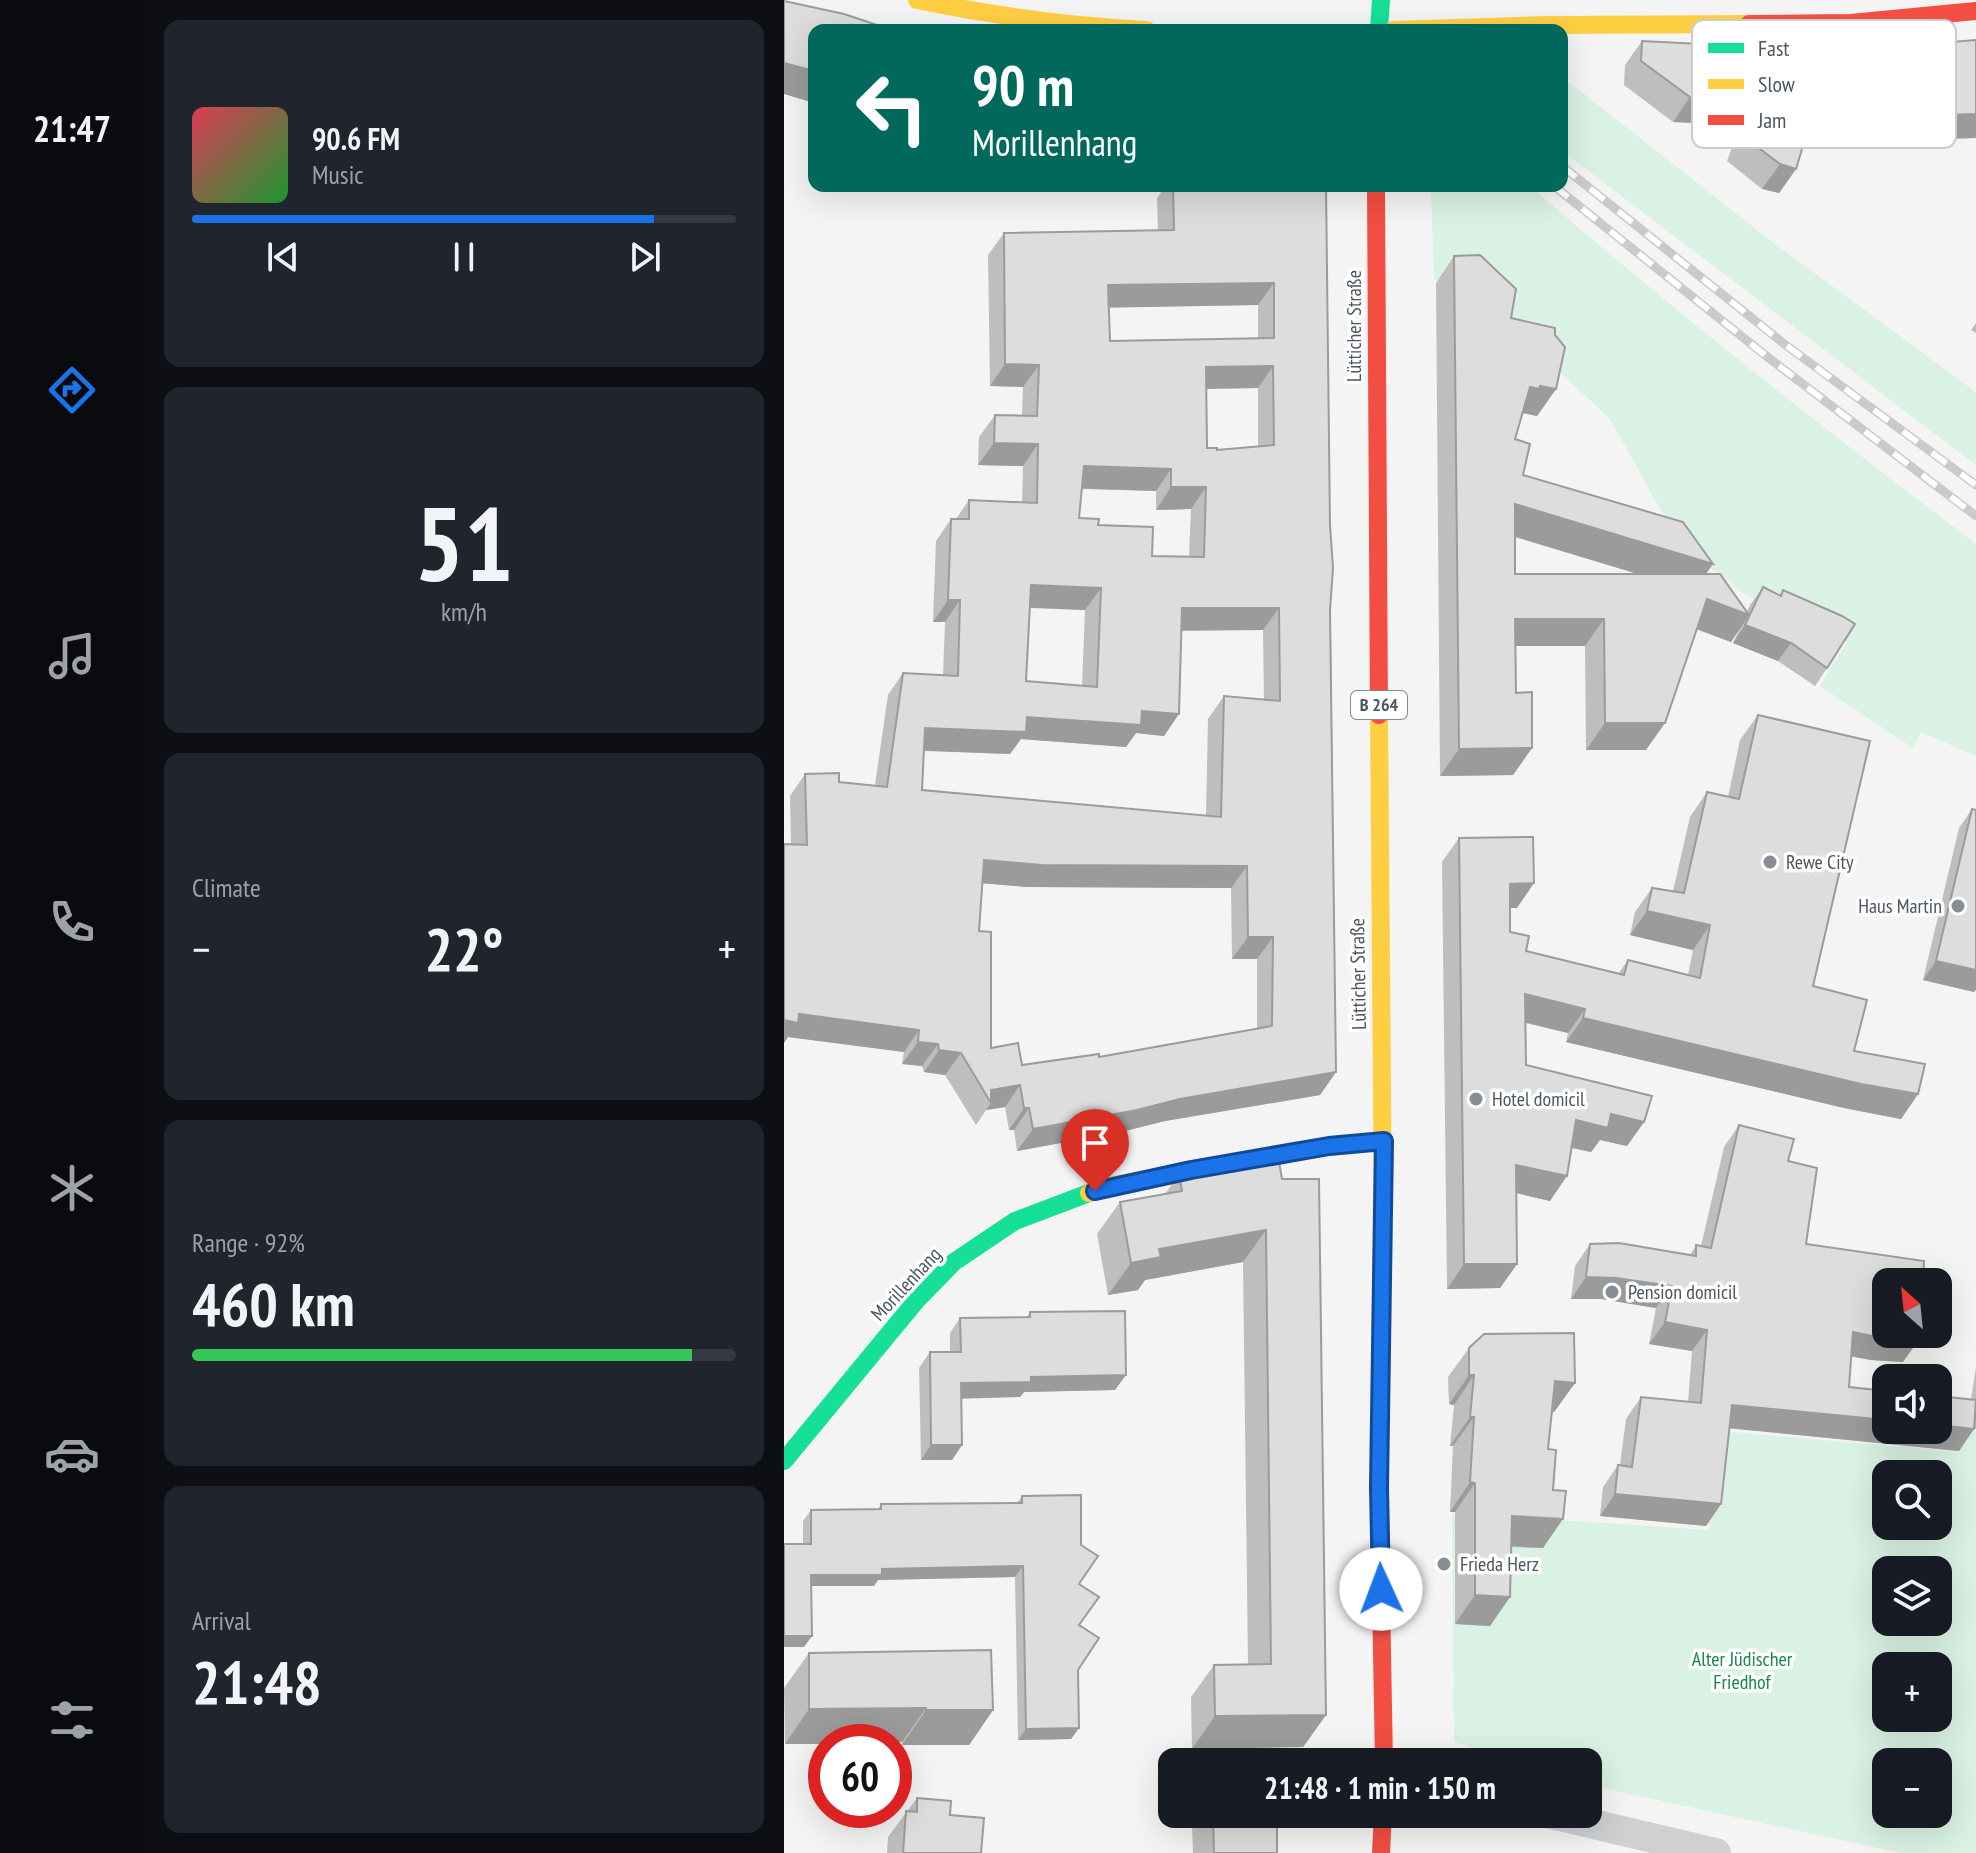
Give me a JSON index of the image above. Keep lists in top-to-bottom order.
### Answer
{
  "streets": {
    "main road": ["Lütticher Straße", "B 264", "Morillenhang"]
  },
  "crossings": [
    ["Lütticher Straße", "Morillenhang"]
  ],
  "parks": ["Alter Jüdischer Friedhof"],
  "places": [
    "Rewe City",
    "Haus Martin",
    "Hotel domicil",
    "Pension domicil",
    "Frieda Herz"
  ],
  "legend": ["Fast", "Slow", "Jam"],
  "north": "top left",
  "page": {
    "tabs": "21:47",
    "turn": ["90 m", "Morillenhang"],
    "song": ["90.6 FM", "Music"],
    "tile": [
      ["51", "km/h"],
      "Climate",
      ["Range · 92%", "460 km"],
      ["Arrival", "21:48"]
    ],
    "heat": ["−", "22°", "+"],
    "map_buttons": ["+", "−"],
    "limit": "60",
    "trip": "21:48 · 1 min · 150 m"
  }
}
